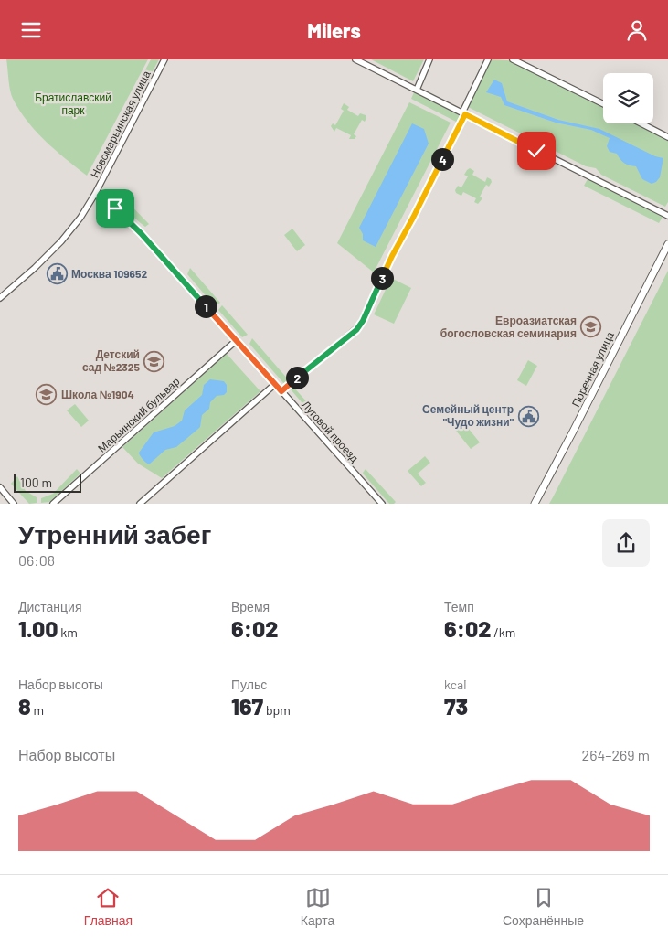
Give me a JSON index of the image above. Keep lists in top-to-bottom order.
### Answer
{
  "streets": {
    "main road": ["Поречная улица"],
    "street": ["Новомарьинская улица", "Марьинский бульвар", "Луговой проезд"]
  },
  "crossings": [
    ["Новомарьинская улица", "Луговой проезд"],
    ["Марьинский бульвар", "Луговой проезд"]
  ],
  "parks": ["Братиславский парк"],
  "places": {
    "public building": ["Москва 109652", "Семейный центр \"Чудо жизни\""],
    "school or university": ["Евроазиатская богословская семинария", "Детский сад №2325", "Школа №1904"]
  },
  "scale_bar": "100 m",
  "page": {
    "header": "Milers",
    "pins": [
      "4",
      "3",
      "1",
      "2"
    ],
    "scale": "100 m",
    "heading": ["Утренний забег", "06:08"],
    "stats": [
      ["Дистанция", "1.00 km"],
      ["Время", "6:02"],
      ["Темп", "6:02 /km"],
      ["Набор высоты", "8 m"],
      ["Пульс", "167 bpm"],
      ["kcal", "73"]
    ],
    "chart": ["Набор высоты", "264–269 m"],
    "tabs": ["Главная", "Карта", "Сохранённые"]
  }
}
